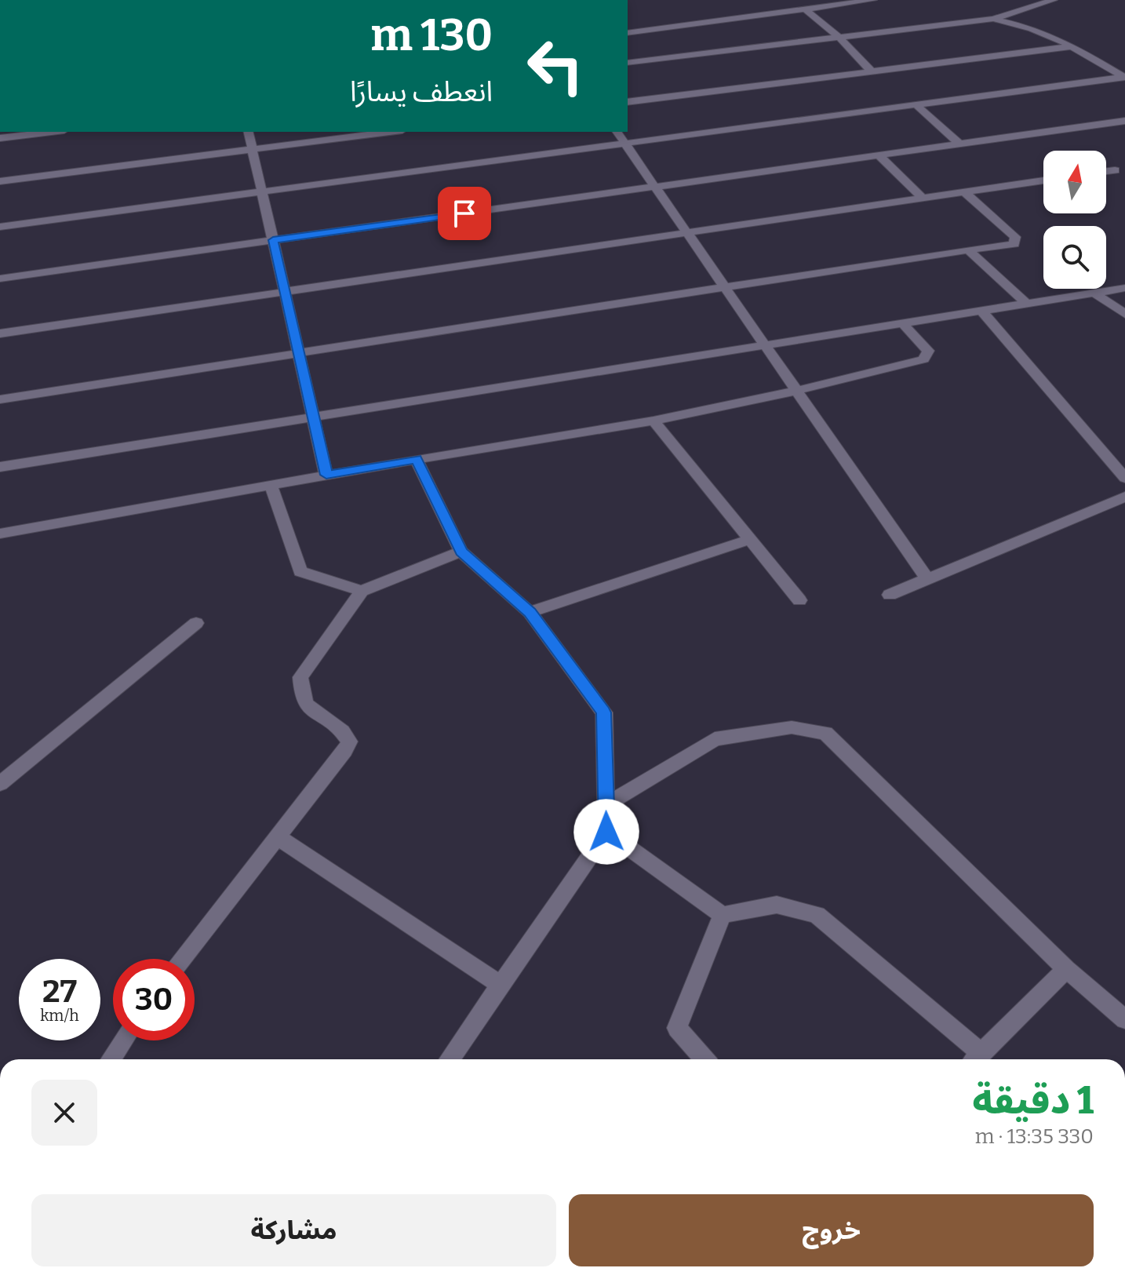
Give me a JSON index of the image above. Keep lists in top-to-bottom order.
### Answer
{
  "north": "top",
  "page": {
    "turn": ["130 m", "انعطف يسارًا"],
    "speed": "27 km/h",
    "limit": "30",
    "heading": ["1 دقيقة", "330 m · 13:35"],
    "buttons": ["خروج", "مشاركة"]
  }
}
